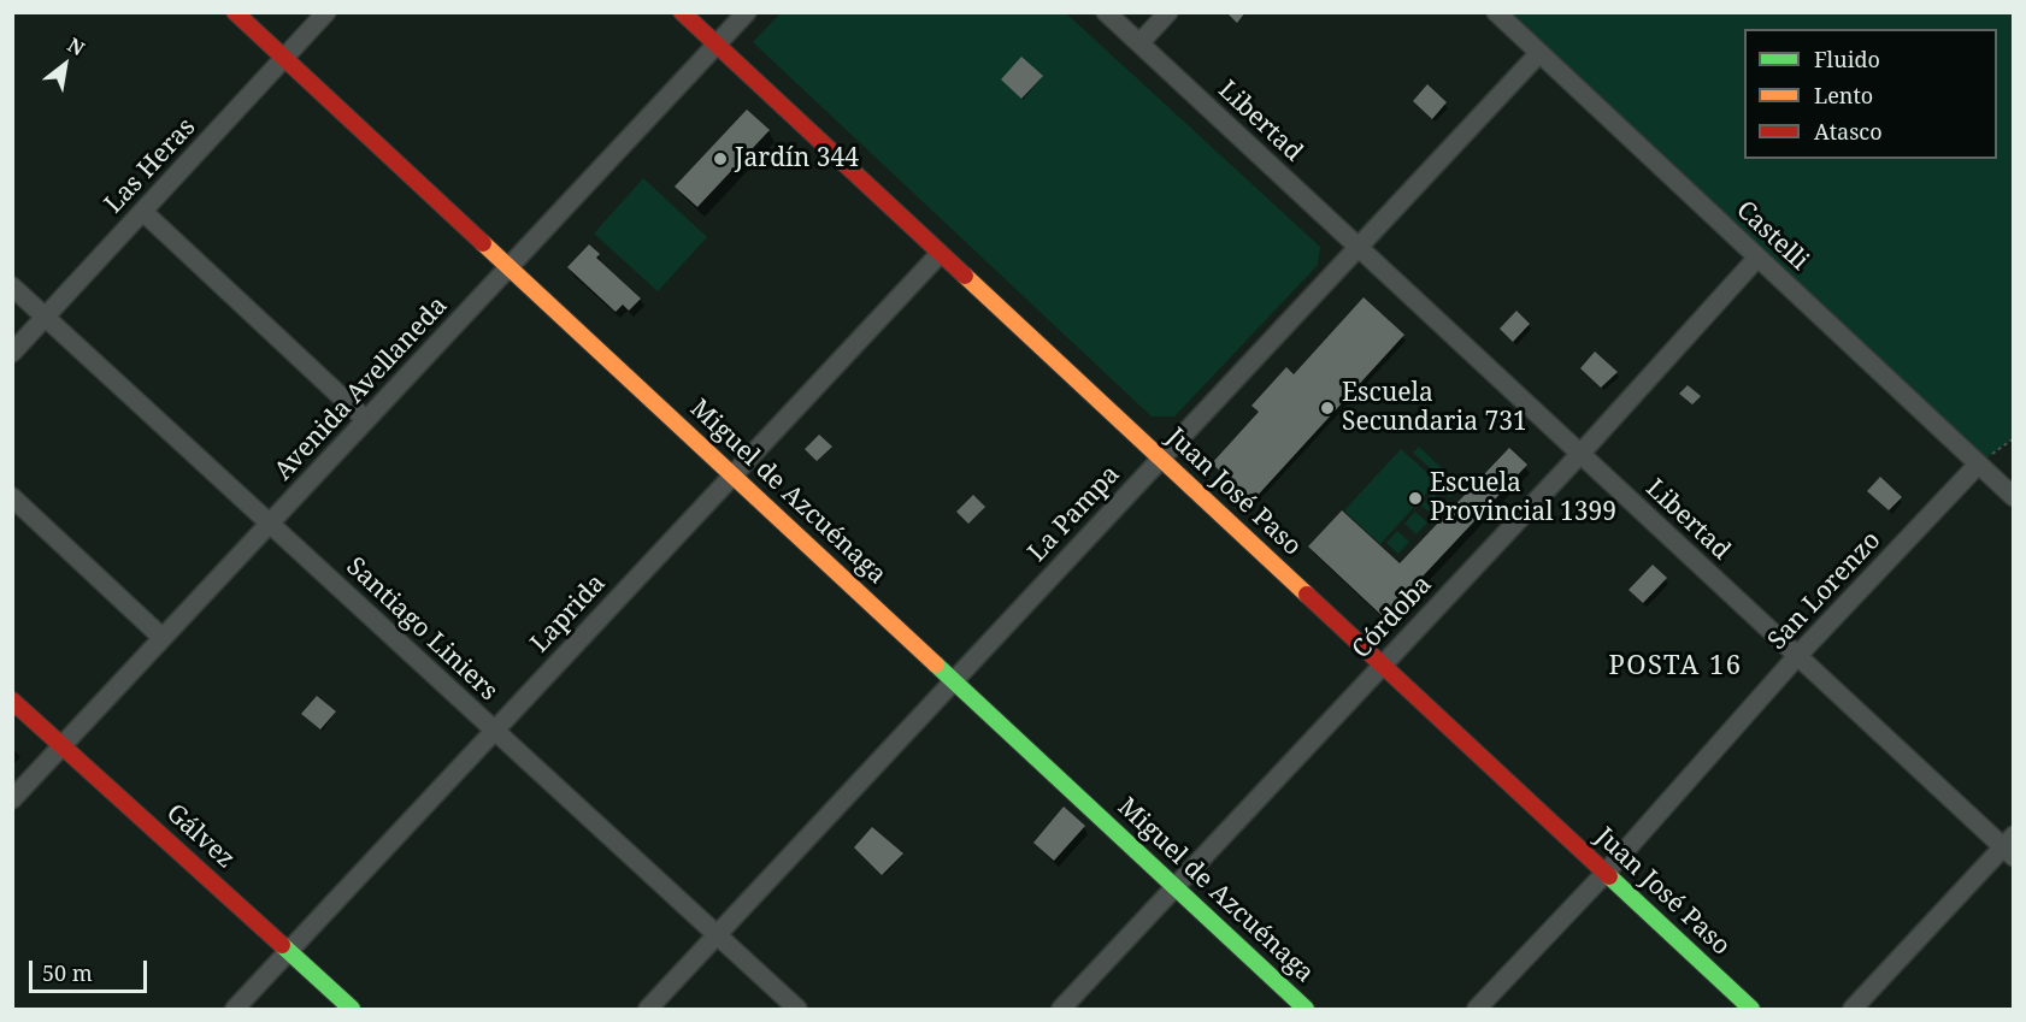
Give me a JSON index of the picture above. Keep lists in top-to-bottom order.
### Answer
{
  "streets": {
    "street": [
      "Libertad",
      "Las Heras",
      "Castelli",
      "Avenida Avellaneda",
      "Miguel de Azcuénaga",
      "Juan José Paso",
      "La Pampa",
      "San Lorenzo",
      "Laprida",
      "Córdoba",
      "Santiago Liniers",
      "Gálvez"
    ]
  },
  "crossings": [
    ["Libertad", "La Pampa"],
    ["Libertad", "San Lorenzo"],
    ["Libertad", "Córdoba"],
    ["Las Heras", "Miguel de Azcuénaga"],
    ["Las Heras", "Santiago Liniers"],
    ["Castelli", "La Pampa"],
    ["Castelli", "San Lorenzo"],
    ["Castelli", "Córdoba"],
    ["Avenida Avellaneda", "Miguel de Azcuénaga"],
    ["Avenida Avellaneda", "Juan José Paso"],
    ["Avenida Avellaneda", "Santiago Liniers"],
    ["Avenida Avellaneda", "Gálvez"],
    ["Miguel de Azcuénaga", "La Pampa"],
    ["Miguel de Azcuénaga", "Laprida"],
    ["Miguel de Azcuénaga", "Córdoba"],
    ["Juan José Paso", "La Pampa"],
    ["Juan José Paso", "San Lorenzo"],
    ["Juan José Paso", "Laprida"],
    ["Juan José Paso", "Córdoba"],
    ["La Pampa", "Santiago Liniers"],
    ["Laprida", "Santiago Liniers"],
    ["Laprida", "Gálvez"]
  ],
  "districts": ["POSTA 16"],
  "places": ["Jardín 344", "Escuela Secundaria 731", "Escuela Provincial 1399"],
  "legend": ["Fluido", "Lento", "Atasco"],
  "scale_bar": "50 m",
  "north": "top right"
}
